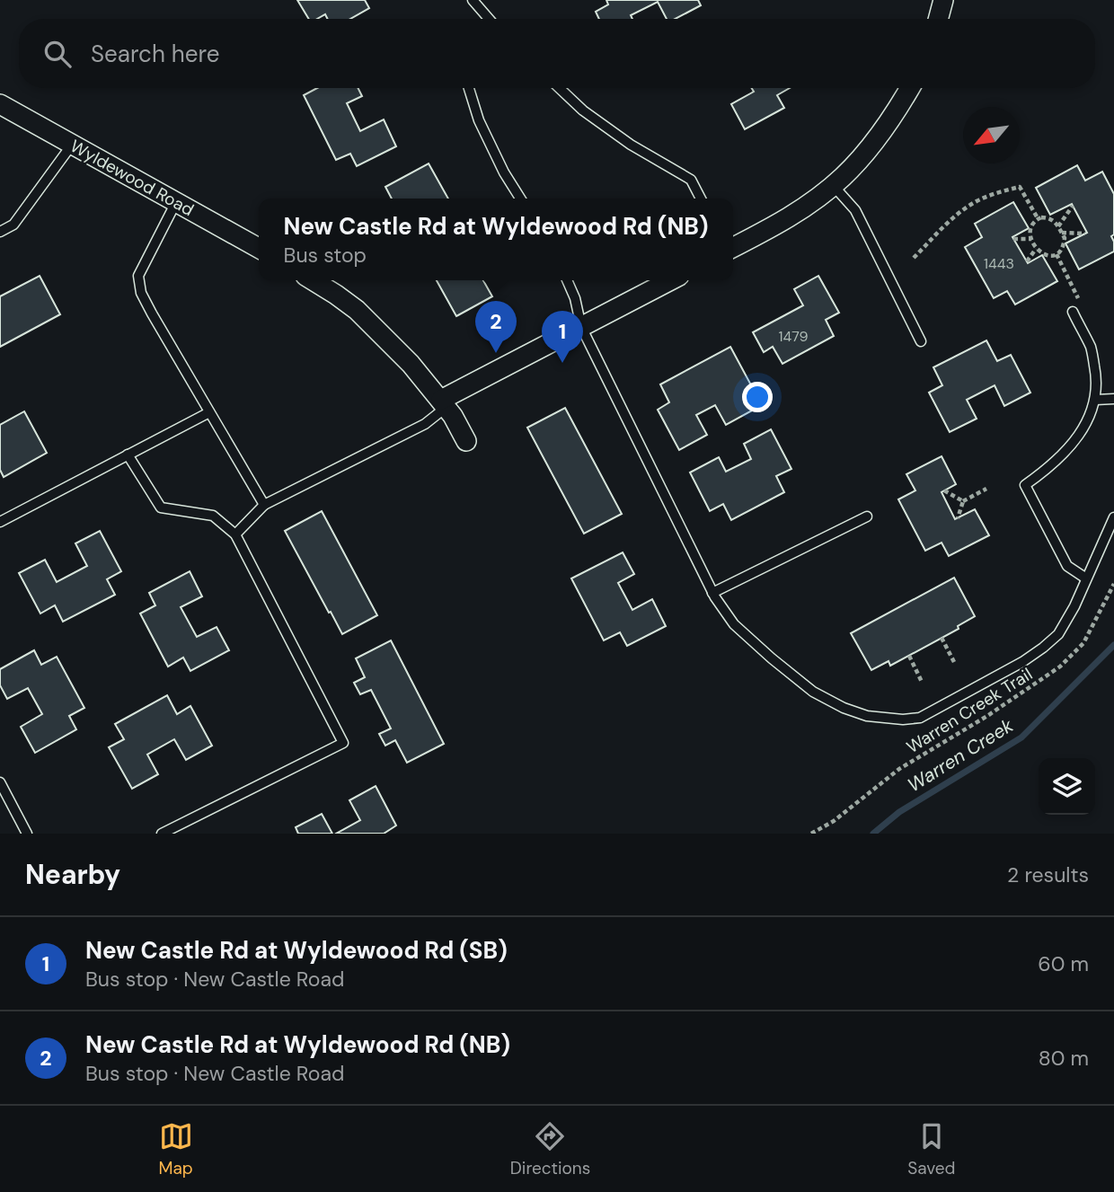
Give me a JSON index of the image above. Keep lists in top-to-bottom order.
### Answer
{
  "streets": {
    "street": ["Wyldewood Road"],
    "path": ["Warren Creek Trail"]
  },
  "water": ["Warren Creek"],
  "house_numbers": ["1443", "1479"],
  "north": "bottom left",
  "page": {
    "search": "Search here",
    "popup": ["New Castle Rd at Wyldewood Rd (NB)", "Bus stop"],
    "pins": ["2", "1"],
    "heading": ["Nearby", "2 results"],
    "list": [
      {
        "mark": "1",
        "name": "New Castle Rd at Wyldewood Rd (SB)",
        "note": "Bus stop · New Castle Road",
        "value": "60 m"
      },
      {
        "mark": "2",
        "name": "New Castle Rd at Wyldewood Rd (NB)",
        "note": "Bus stop · New Castle Road",
        "value": "80 m"
      }
    ],
    "nav": ["Map", "Directions", "Saved"]
  }
}
